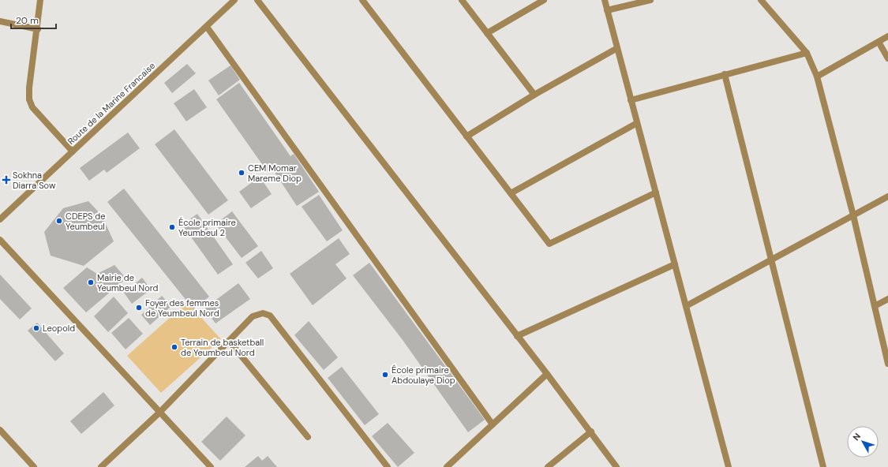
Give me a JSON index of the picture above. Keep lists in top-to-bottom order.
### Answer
{
  "streets": {
    "street": ["Route de la Marine Francaise"]
  },
  "places": {
    "other": [
      "CEM Momar Mareme Diop",
      "CDEPS de Yeumbeul",
      "École primaire Yeumbeul 2",
      "Mairie de Yeumbeul Nord",
      "Foyer des femmes de Yeumbeul Nord",
      "Leopold",
      "Terrain de basketball de Yeumbeul Nord",
      "École primaire Abdoulaye Diop"
    ],
    "health": ["Sokhna Diarra Sow"]
  },
  "scale_bar": "20 m",
  "north": "top left"
}
